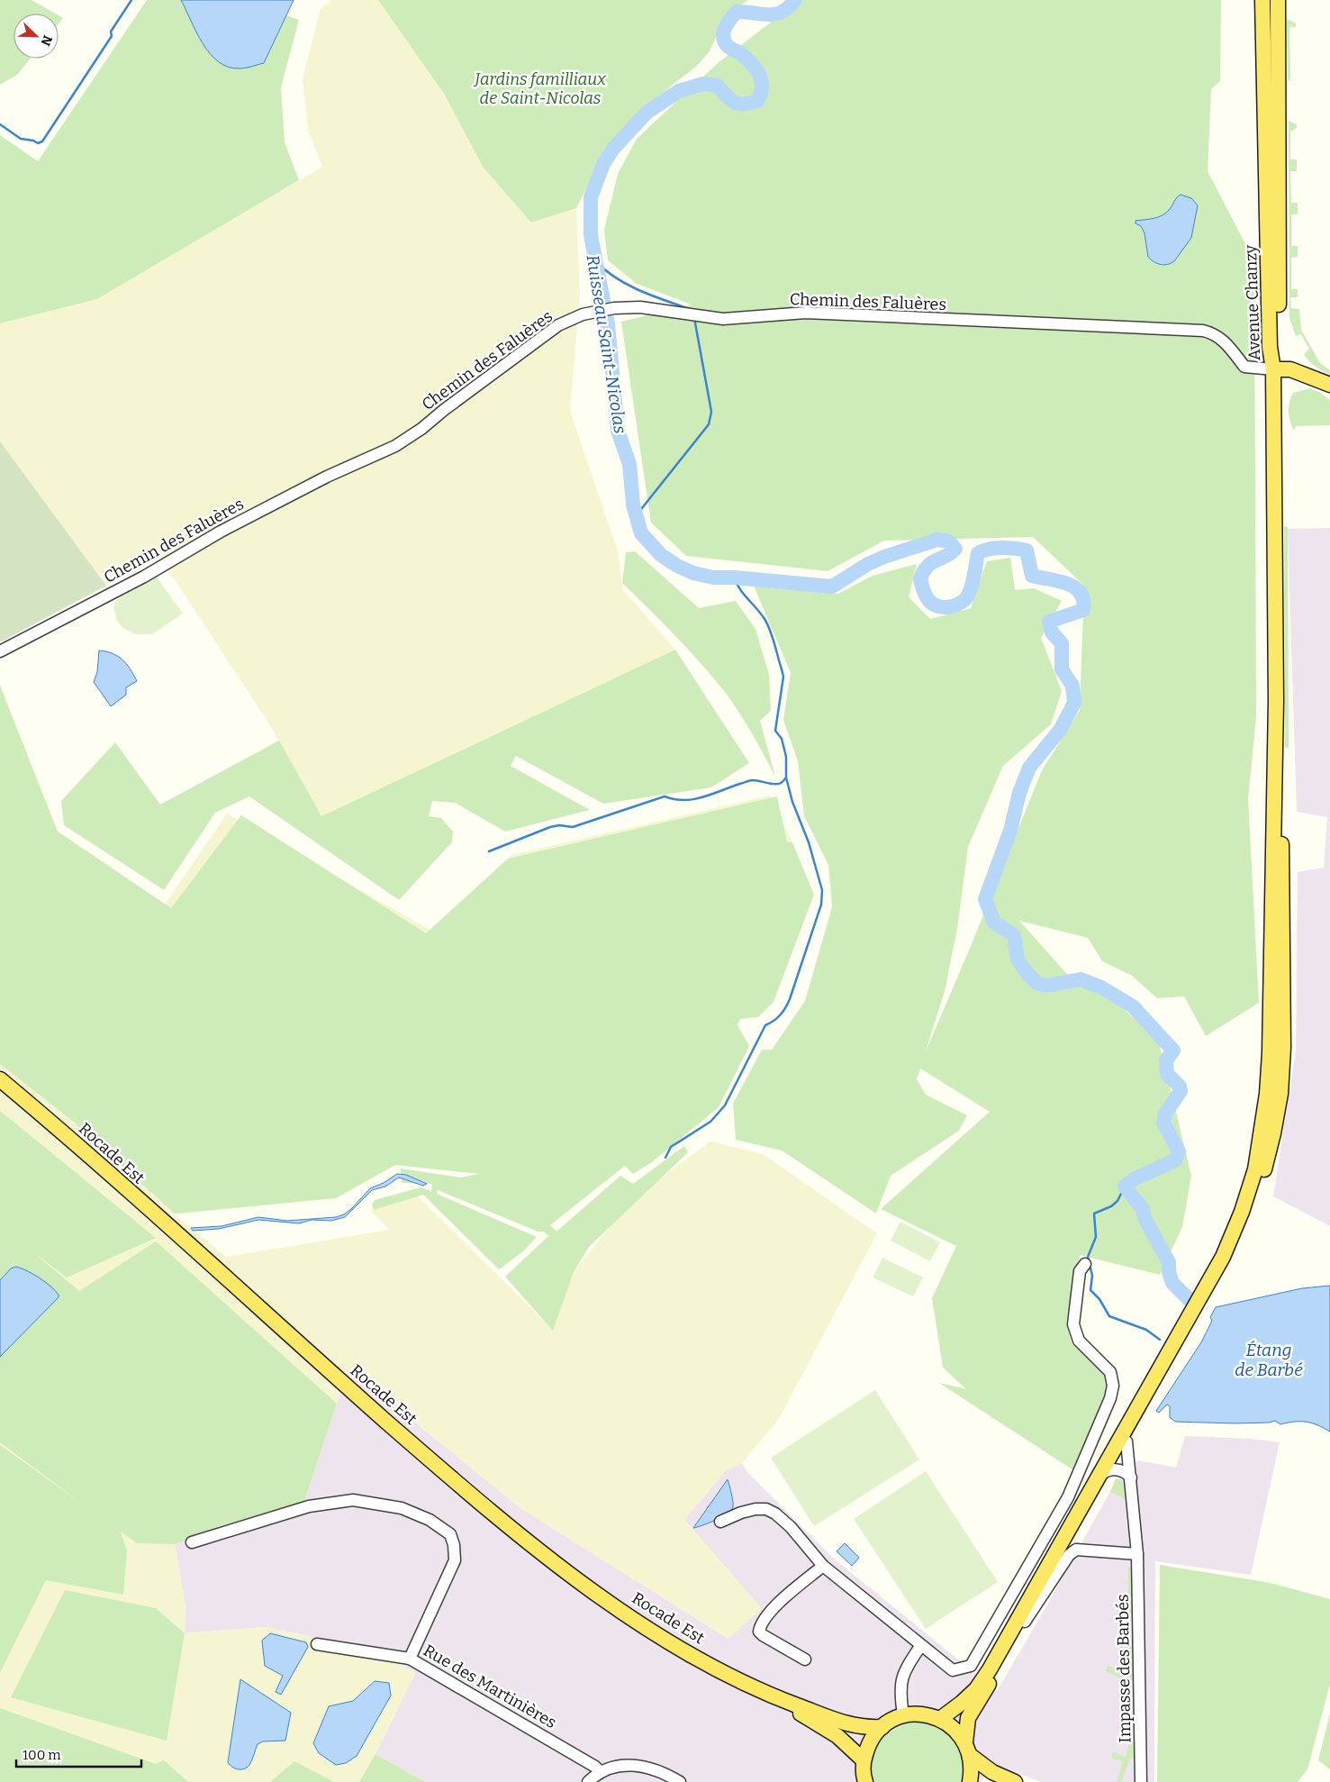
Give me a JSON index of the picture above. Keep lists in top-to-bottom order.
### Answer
{
  "streets": {
    "main road": ["Avenue Chanzy", "Rocade Est"],
    "street": ["Chemin des Faluères", "Impasse des Barbés", "Rue des Martinières"]
  },
  "crossings": [
    ["Chemin des Faluères", "Avenue Chanzy"]
  ],
  "water": ["Ruisseau Saint-Nicolas", "Étang de Barbé"],
  "parks": ["Jardins familliaux de Saint-Nicolas"],
  "scale_bar": "100 m",
  "north": "bottom right"
}
